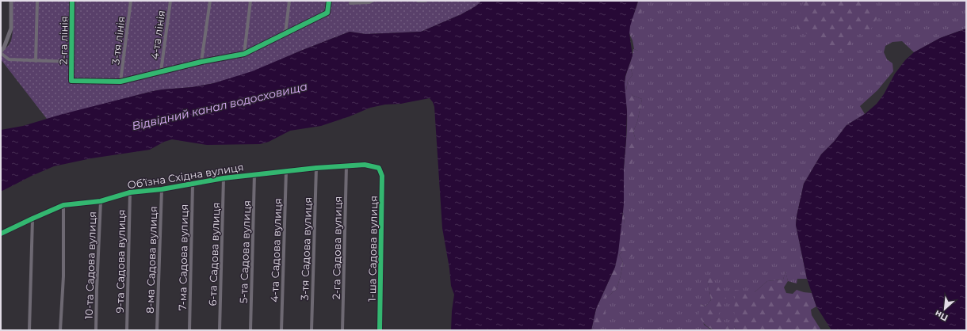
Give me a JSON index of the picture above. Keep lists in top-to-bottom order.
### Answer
{
  "streets": {
    "street": [
      "4-та лінія",
      "2-га лінія",
      "3-тя лінія",
      "Обʼїзна Східна вулиця",
      "2-га Садова вулиця",
      "3-тя Садова вулиця",
      "1-ша Садова вулиця",
      "4-та Садова вулиця",
      "5-та Садова вулиця",
      "6-та Садова вулиця",
      "7-ма Садова вулиця",
      "8-ма Садова вулиця",
      "9-та Садова вулиця",
      "10-та Садова вулиця"
    ]
  },
  "crossings": [
    ["2-га лінія", "3-тя лінія"],
    ["Обʼїзна Східна вулиця", "2-га Садова вулиця"],
    ["Обʼїзна Східна вулиця", "3-тя Садова вулиця"],
    ["Обʼїзна Східна вулиця", "1-ша Садова вулиця"],
    ["Обʼїзна Східна вулиця", "4-та Садова вулиця"],
    ["Обʼїзна Східна вулиця", "5-та Садова вулиця"],
    ["Обʼїзна Східна вулиця", "6-та Садова вулиця"],
    ["Обʼїзна Східна вулиця", "7-ма Садова вулиця"],
    ["Обʼїзна Східна вулиця", "8-ма Садова вулиця"],
    ["Обʼїзна Східна вулиця", "9-та Садова вулиця"],
    ["Обʼїзна Східна вулиця", "10-та Садова вулиця"]
  ],
  "water": ["Відвідний канал водосховища"],
  "north": "bottom left"
}
